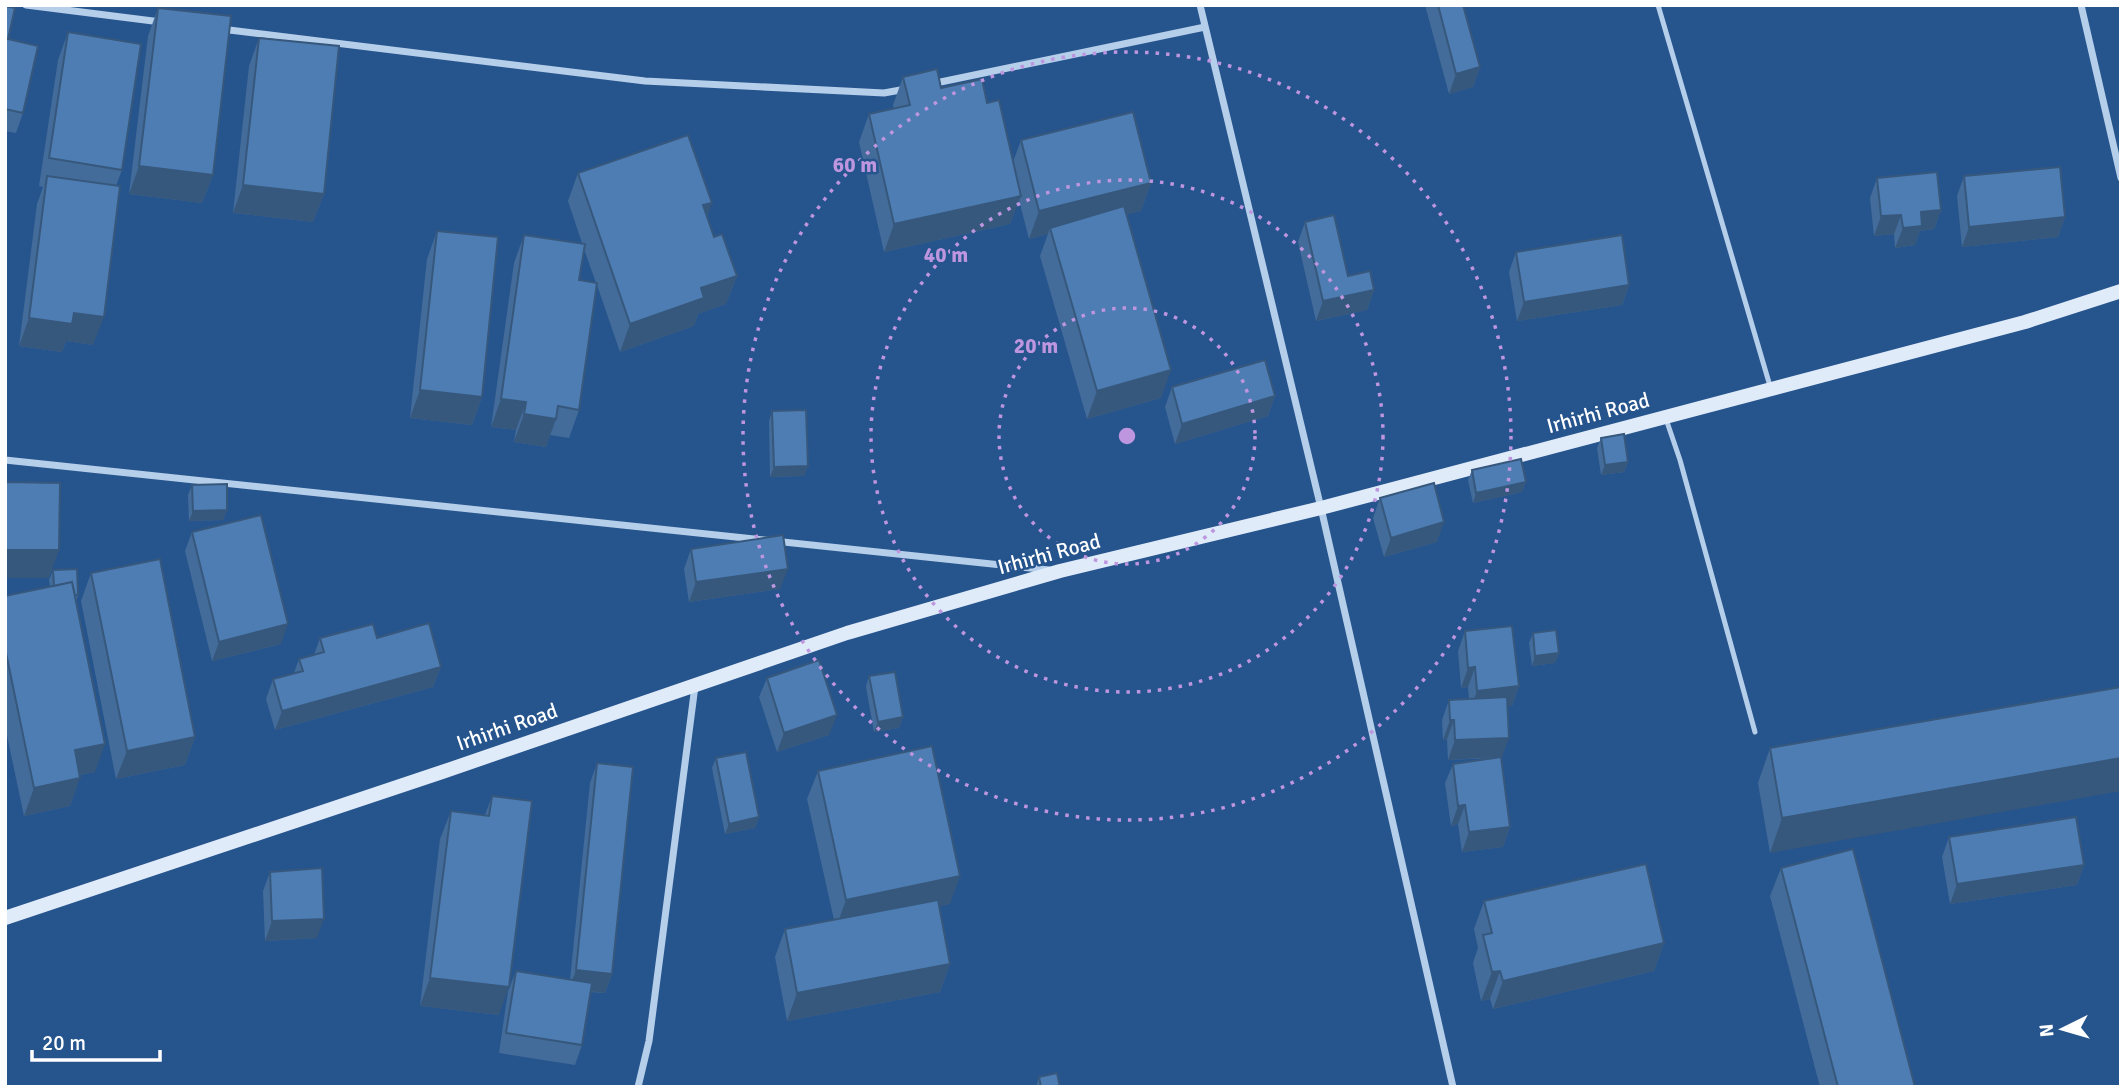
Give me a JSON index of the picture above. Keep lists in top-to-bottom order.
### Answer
{
  "streets": {
    "street": ["Irhirhi Road"]
  },
  "scale_bar": "20 m",
  "north": "left",
  "rings": ["60 m", "40 m", "20 m"]
}
